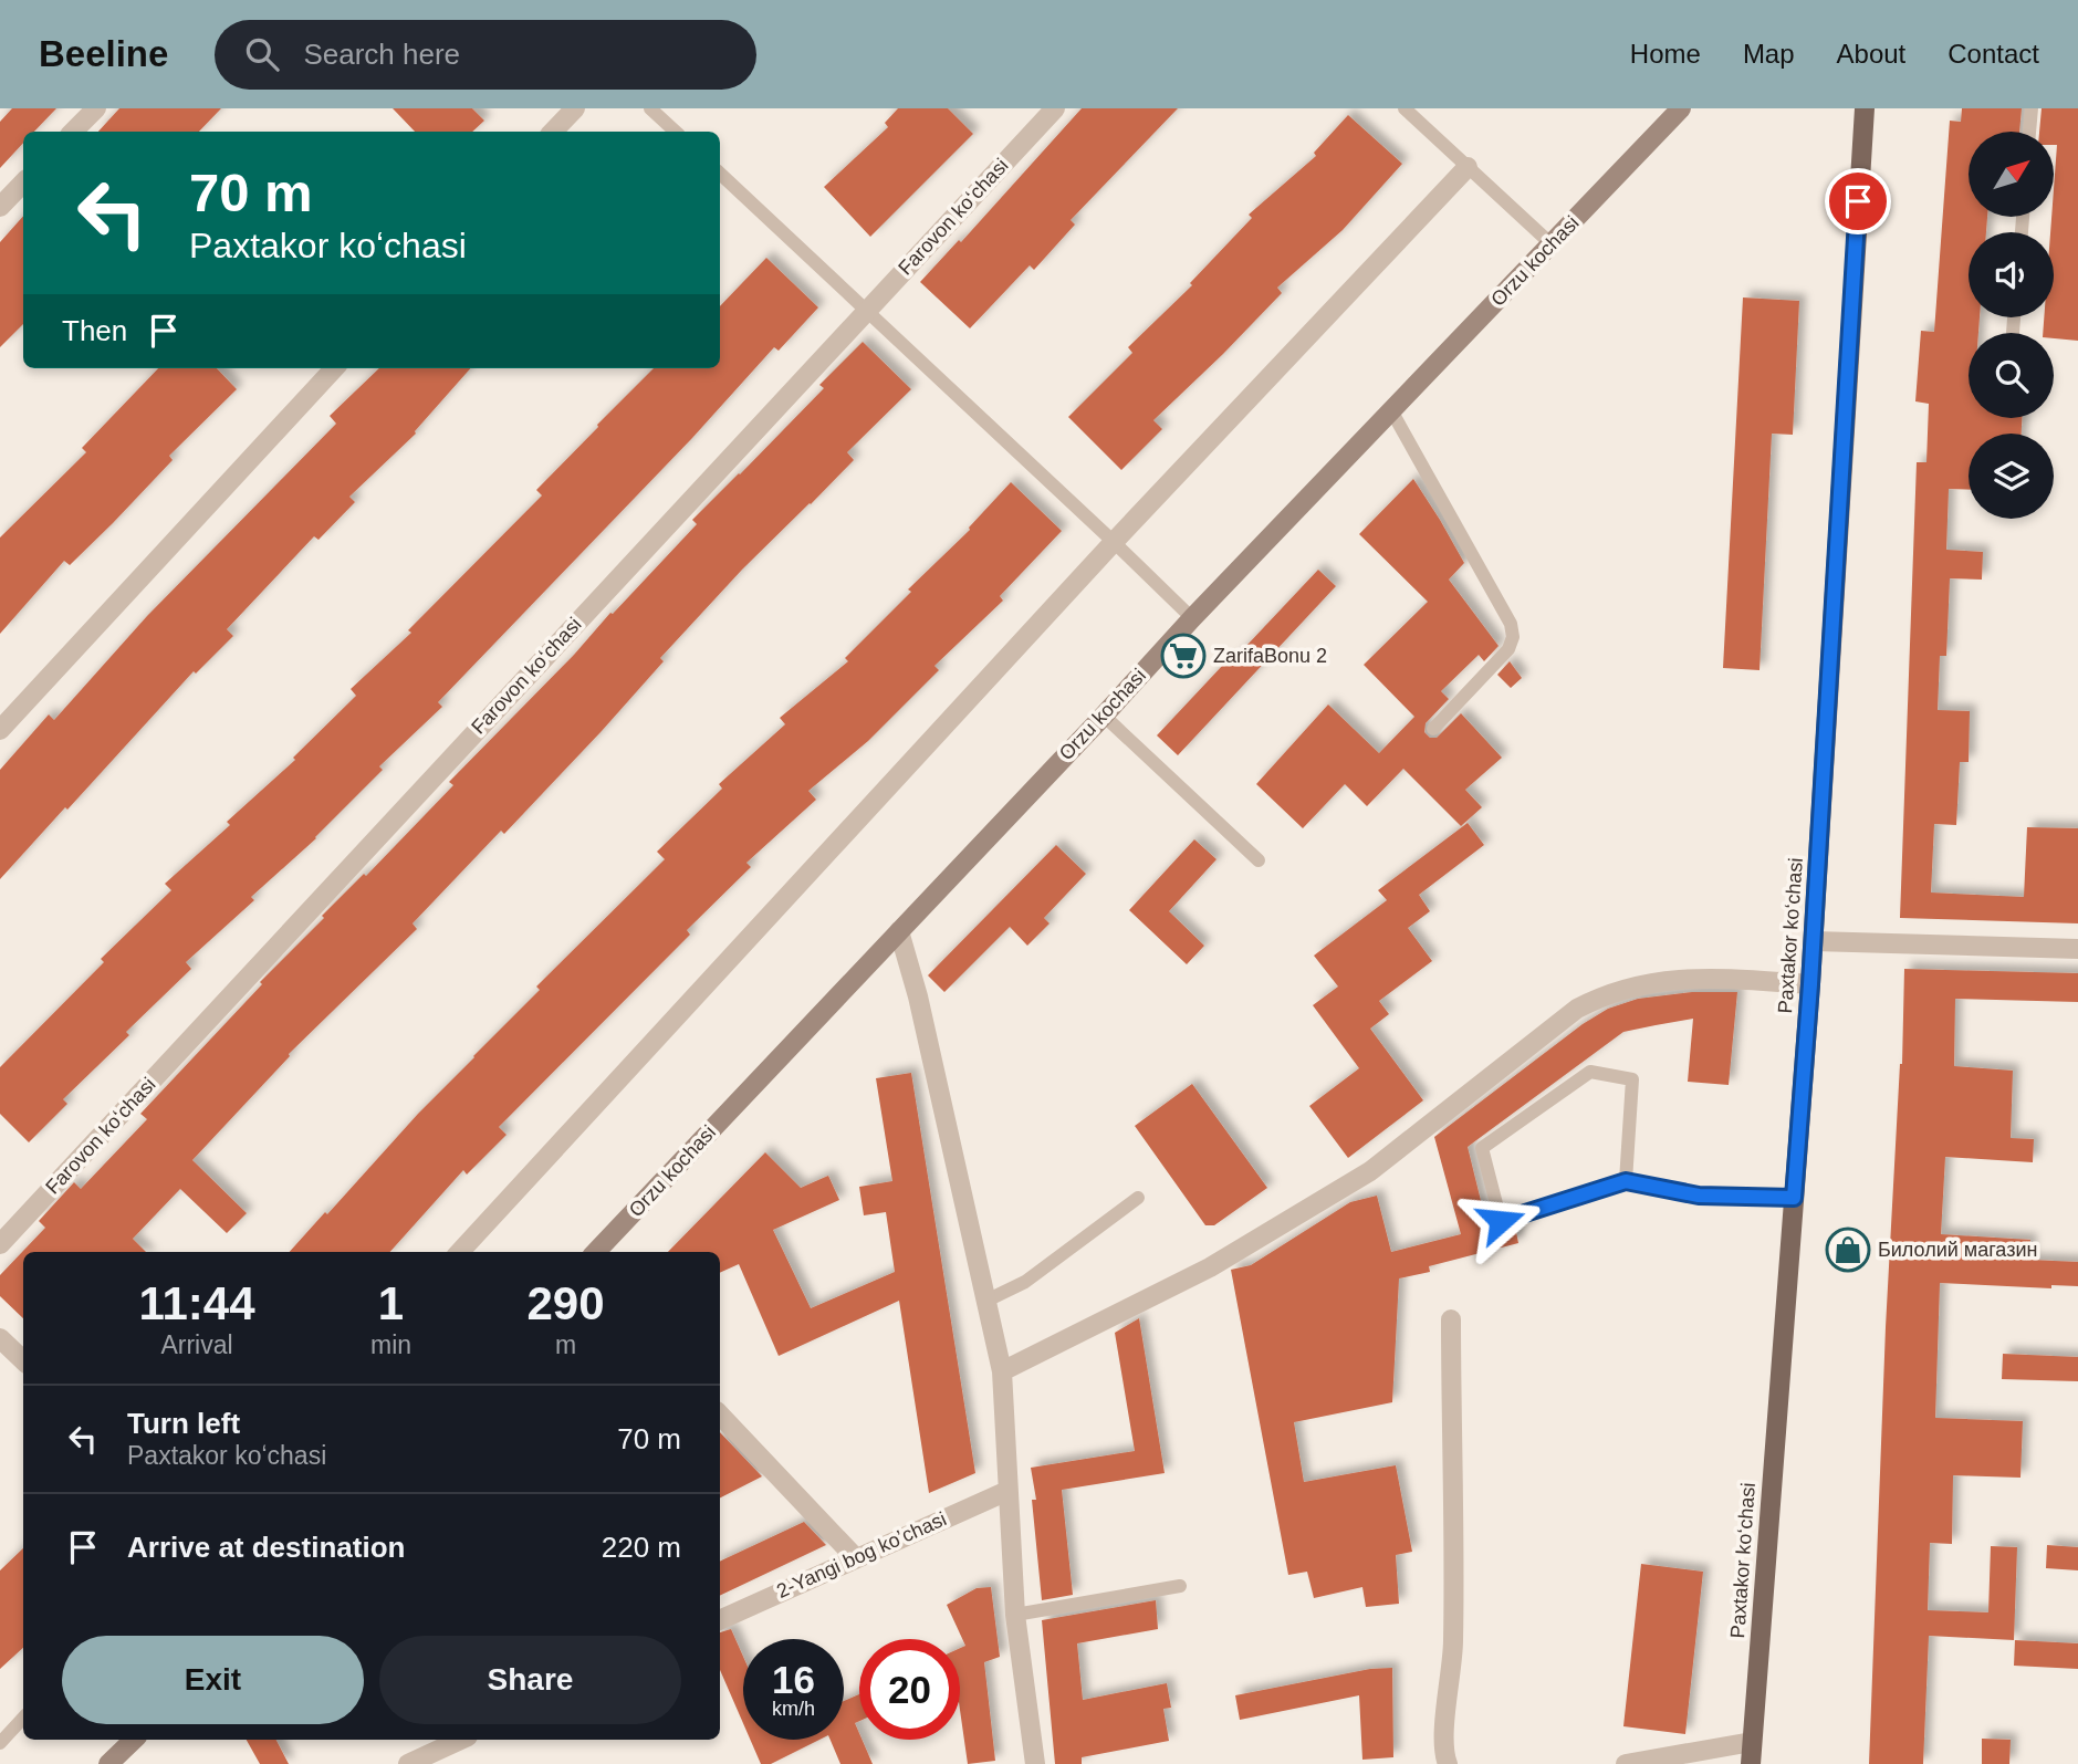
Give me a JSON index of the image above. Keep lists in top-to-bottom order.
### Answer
{
  "streets": {
    "main road": ["Orzu kochasi", "Paxtakor koʻchasi"],
    "street": ["Farovon koʻchasi", "2-Yangi bog koʼchasi"]
  },
  "places": {
    "supermarket": ["ZarifaBonu 2"],
    "shop": ["Билолий магазин"]
  },
  "north": "top right",
  "page": {
    "header": "Beeline",
    "search": "Search here",
    "nav": [
      "Home",
      "Map",
      "About",
      "Contact"
    ],
    "turn": ["70 m", "Paxtakor koʻchasi"],
    "then": "Then",
    "eta": [
      "11:44",
      "Arrival",
      "1",
      "min",
      "290",
      "m"
    ],
    "list": [
      {
        "name": "Turn left",
        "note": "Paxtakor koʻchasi",
        "value": "70 m"
      },
      {
        "name": "Arrive at destination",
        "value": "220 m"
      }
    ],
    "buttons": ["Exit", "Share"],
    "speed": "16 km/h",
    "limit": "20"
  }
}
